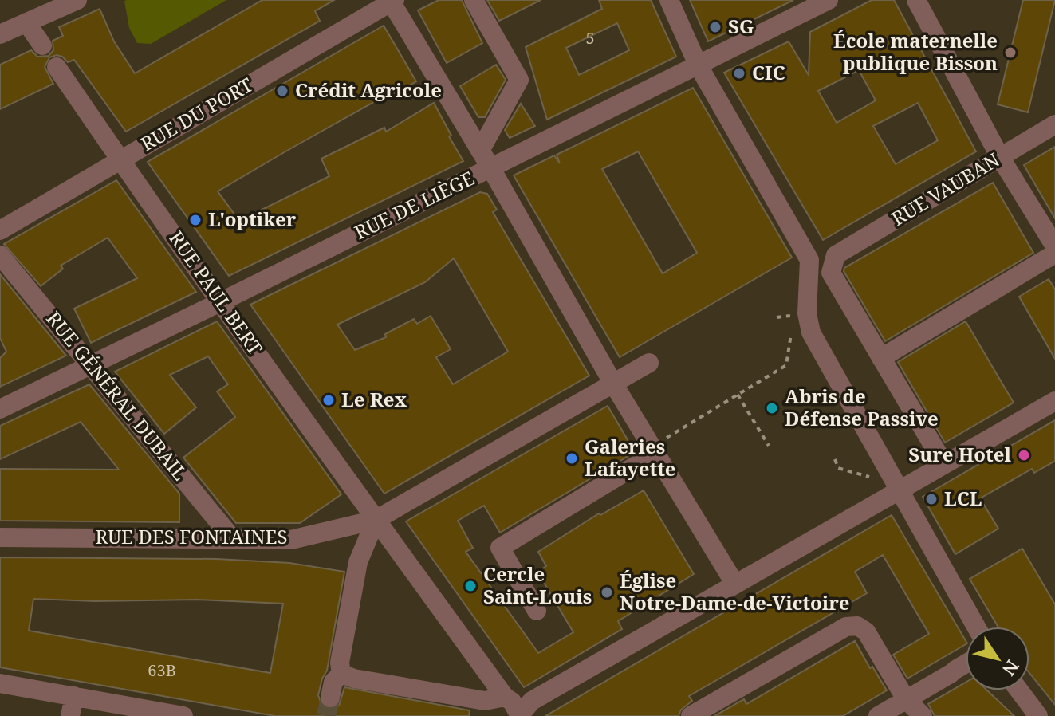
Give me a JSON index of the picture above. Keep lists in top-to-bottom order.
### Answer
{
  "streets": {
    "street": [
      "RUE DU PORT",
      "RUE VAUBAN",
      "RUE DE LIÈGE",
      "RUE PAUL BERT",
      "RUE GÉNÉRAL DUBAIL",
      "RUE DES FONTAINES"
    ]
  },
  "crossings": [
    ["RUE DU PORT", "RUE PAUL BERT"],
    ["RUE DE LIÈGE", "RUE PAUL BERT"],
    ["RUE DE LIÈGE", "RUE GÉNÉRAL DUBAIL"],
    ["RUE PAUL BERT", "RUE DES FONTAINES"],
    ["RUE GÉNÉRAL DUBAIL", "RUE DES FONTAINES"]
  ],
  "places": [
    "SG",
    "École maternelle publique Bisson",
    "CIC",
    "Crédit Agricole",
    "L'optiker",
    "Le Rex",
    "Abris de Défense Passive",
    "Sure Hotel",
    "Galeries Lafayette",
    "LCL",
    "Cercle Saint-Louis",
    "Église Notre-Dame-de-Victoire"
  ],
  "house_numbers": ["5", "63B"],
  "north": "bottom right"
}
